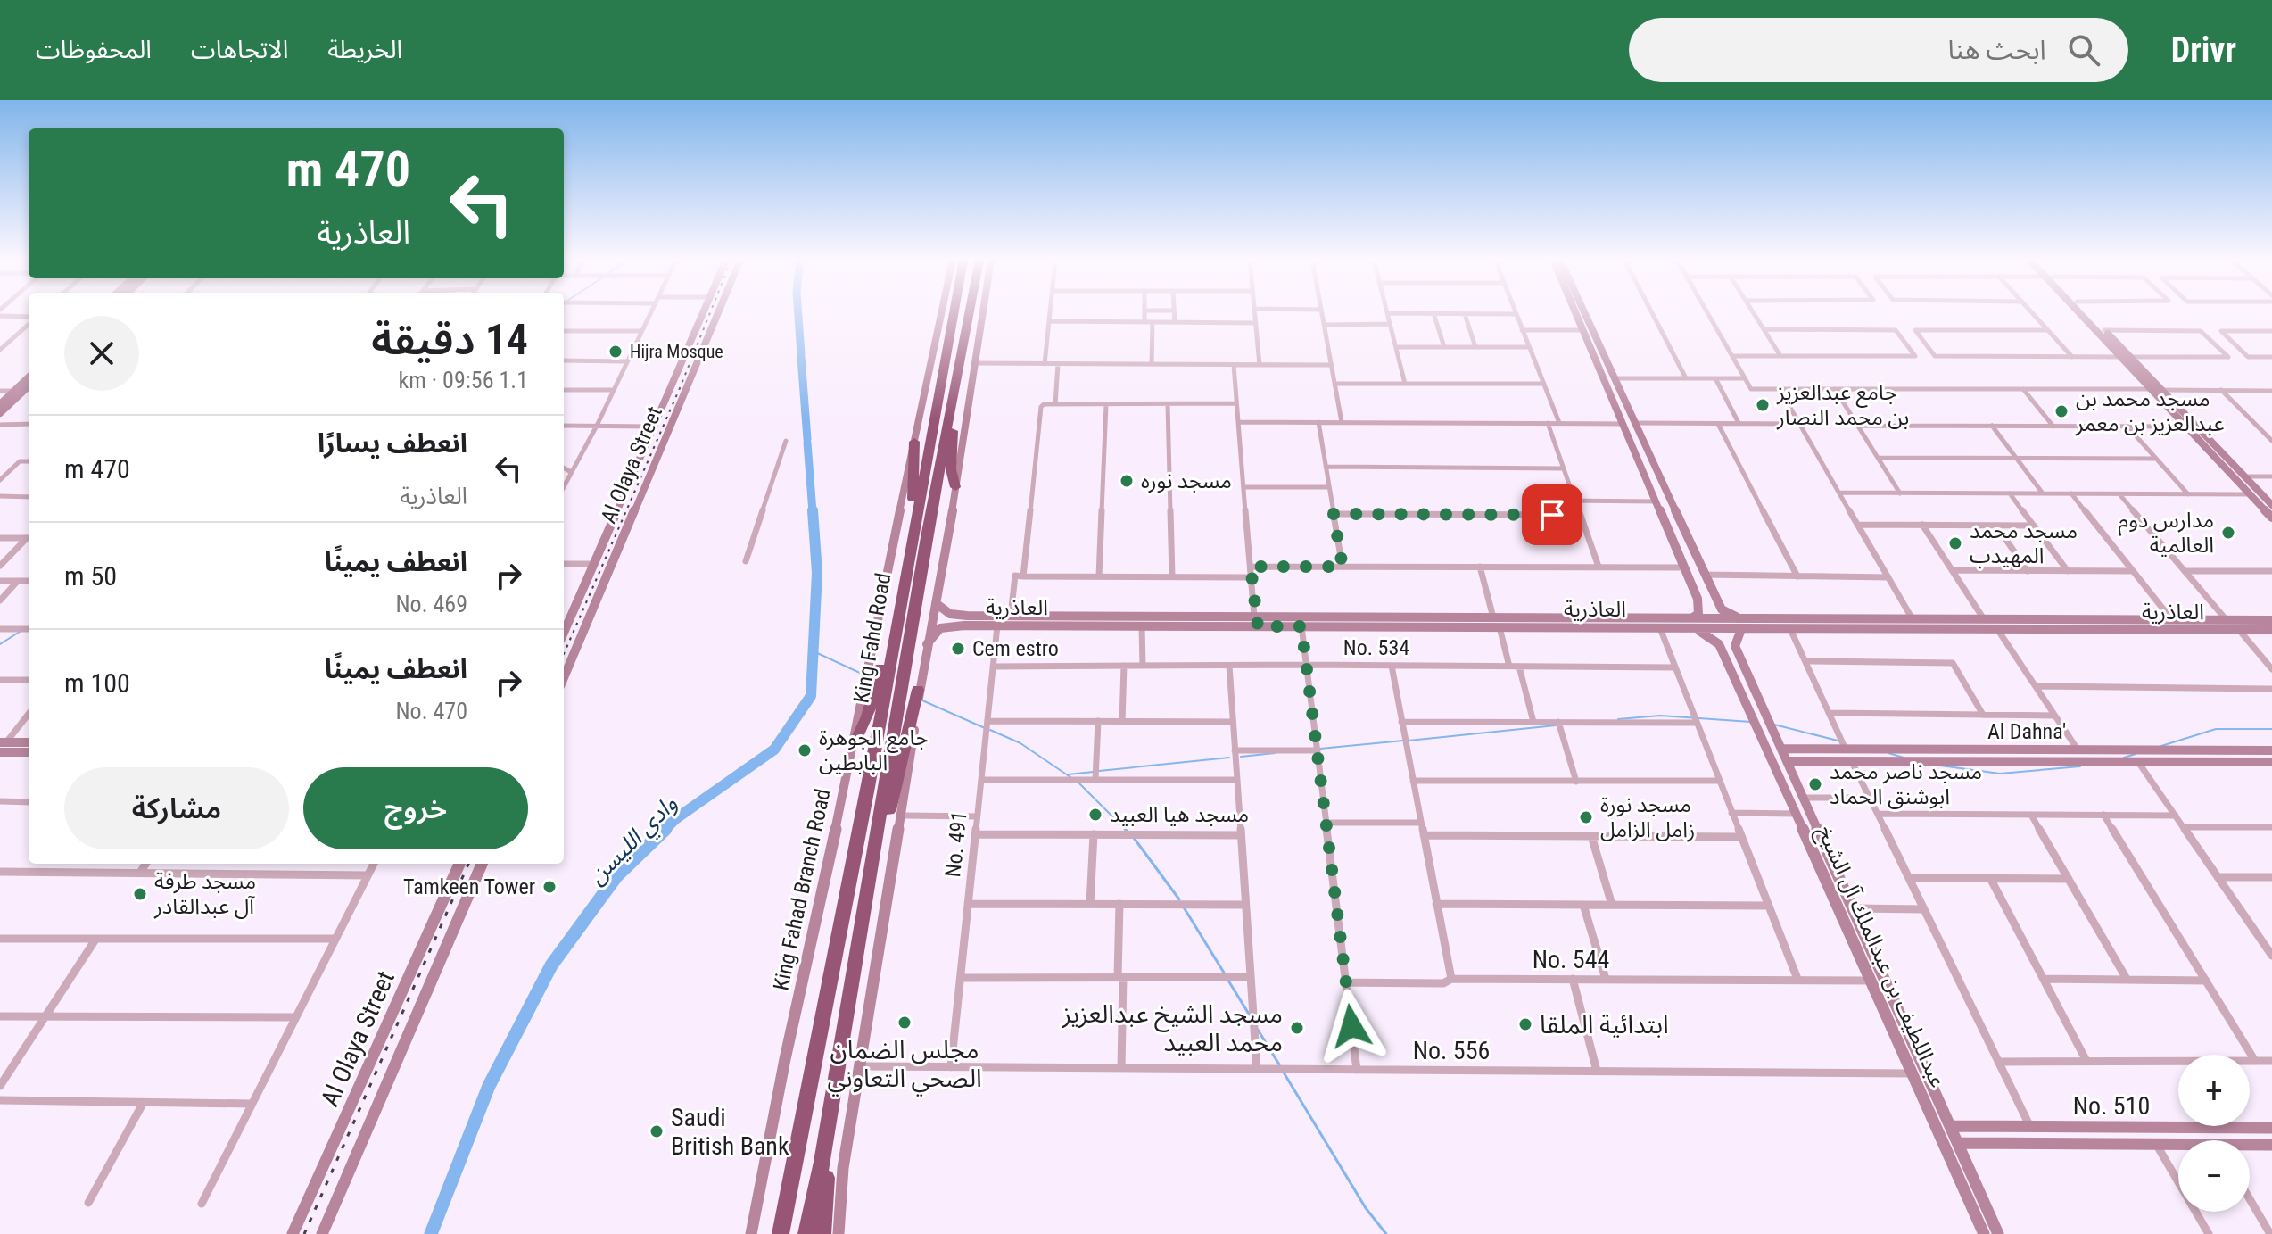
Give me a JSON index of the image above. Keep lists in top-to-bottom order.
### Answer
{
  "streets": {
    "highway": ["King Fahd Road"],
    "street": [
      "Al Olaya Street",
      "العاذرية",
      "No. 534",
      "Al Dahna'",
      "No. 491",
      "King Fahad Branch Road",
      "عبداللطيف بن عبدالملك آل الشيخ",
      "No. 544",
      "No. 556",
      "No. 510"
    ]
  },
  "crossings": [
    ["العاذرية", "No. 491"],
    ["No. 534", "No. 491"],
    ["Al Dahna'", "عبداللطيف بن عبدالملك آل الشيخ"],
    ["No. 491", "No. 556"],
    ["عبداللطيف بن عبدالملك آل الشيخ", "No. 544"],
    ["عبداللطيف بن عبدالملك آل الشيخ", "No. 556"],
    ["عبداللطيف بن عبدالملك آل الشيخ", "No. 510"]
  ],
  "water": ["وادي الليسن"],
  "places": [
    "Hijra Mosque",
    "جامع عبدالعزيز بن محمد النصار",
    "مسجد محمد بن عبدالعزيز بن معمر",
    "مسجد نوره",
    "مدارس دوم العالمية",
    "مسجد محمد المهيدب",
    "Cem estro",
    "جامع الجوهرة البابطين",
    "مسجد ناصر محمد ابوشنق الحماد",
    "مسجد هيا العبيد",
    "مسجد نورة زامل الزامل",
    "Tamkeen Tower",
    "مسجد طرفة آل عبدالقادر",
    "مجلس الضمان الصحي التعاوني",
    "ابتدائية الملقا",
    "مسجد الشيخ عبدالعزيز محمد العبيد",
    "Saudi British Bank"
  ],
  "page": {
    "header": "Drivr",
    "search": "ابحث هنا",
    "nav": ["الخريطة", "الاتجاهات", "المحفوظات"],
    "turn": ["470 m", "العاذرية"],
    "heading": ["14 دقيقة", "1.1 km · 09:56"],
    "list": [
      {
        "name": "انعطف يسارًا",
        "note": "العاذرية",
        "value": "470 m"
      },
      {
        "name": "انعطف يمينًا",
        "note": "No. 469",
        "value": "50 m"
      },
      {
        "name": "انعطف يمينًا",
        "note": "No. 470",
        "value": "100 m"
      }
    ],
    "buttons": ["خروج", "مشاركة"],
    "map_buttons": ["+", "−"]
  }
}
